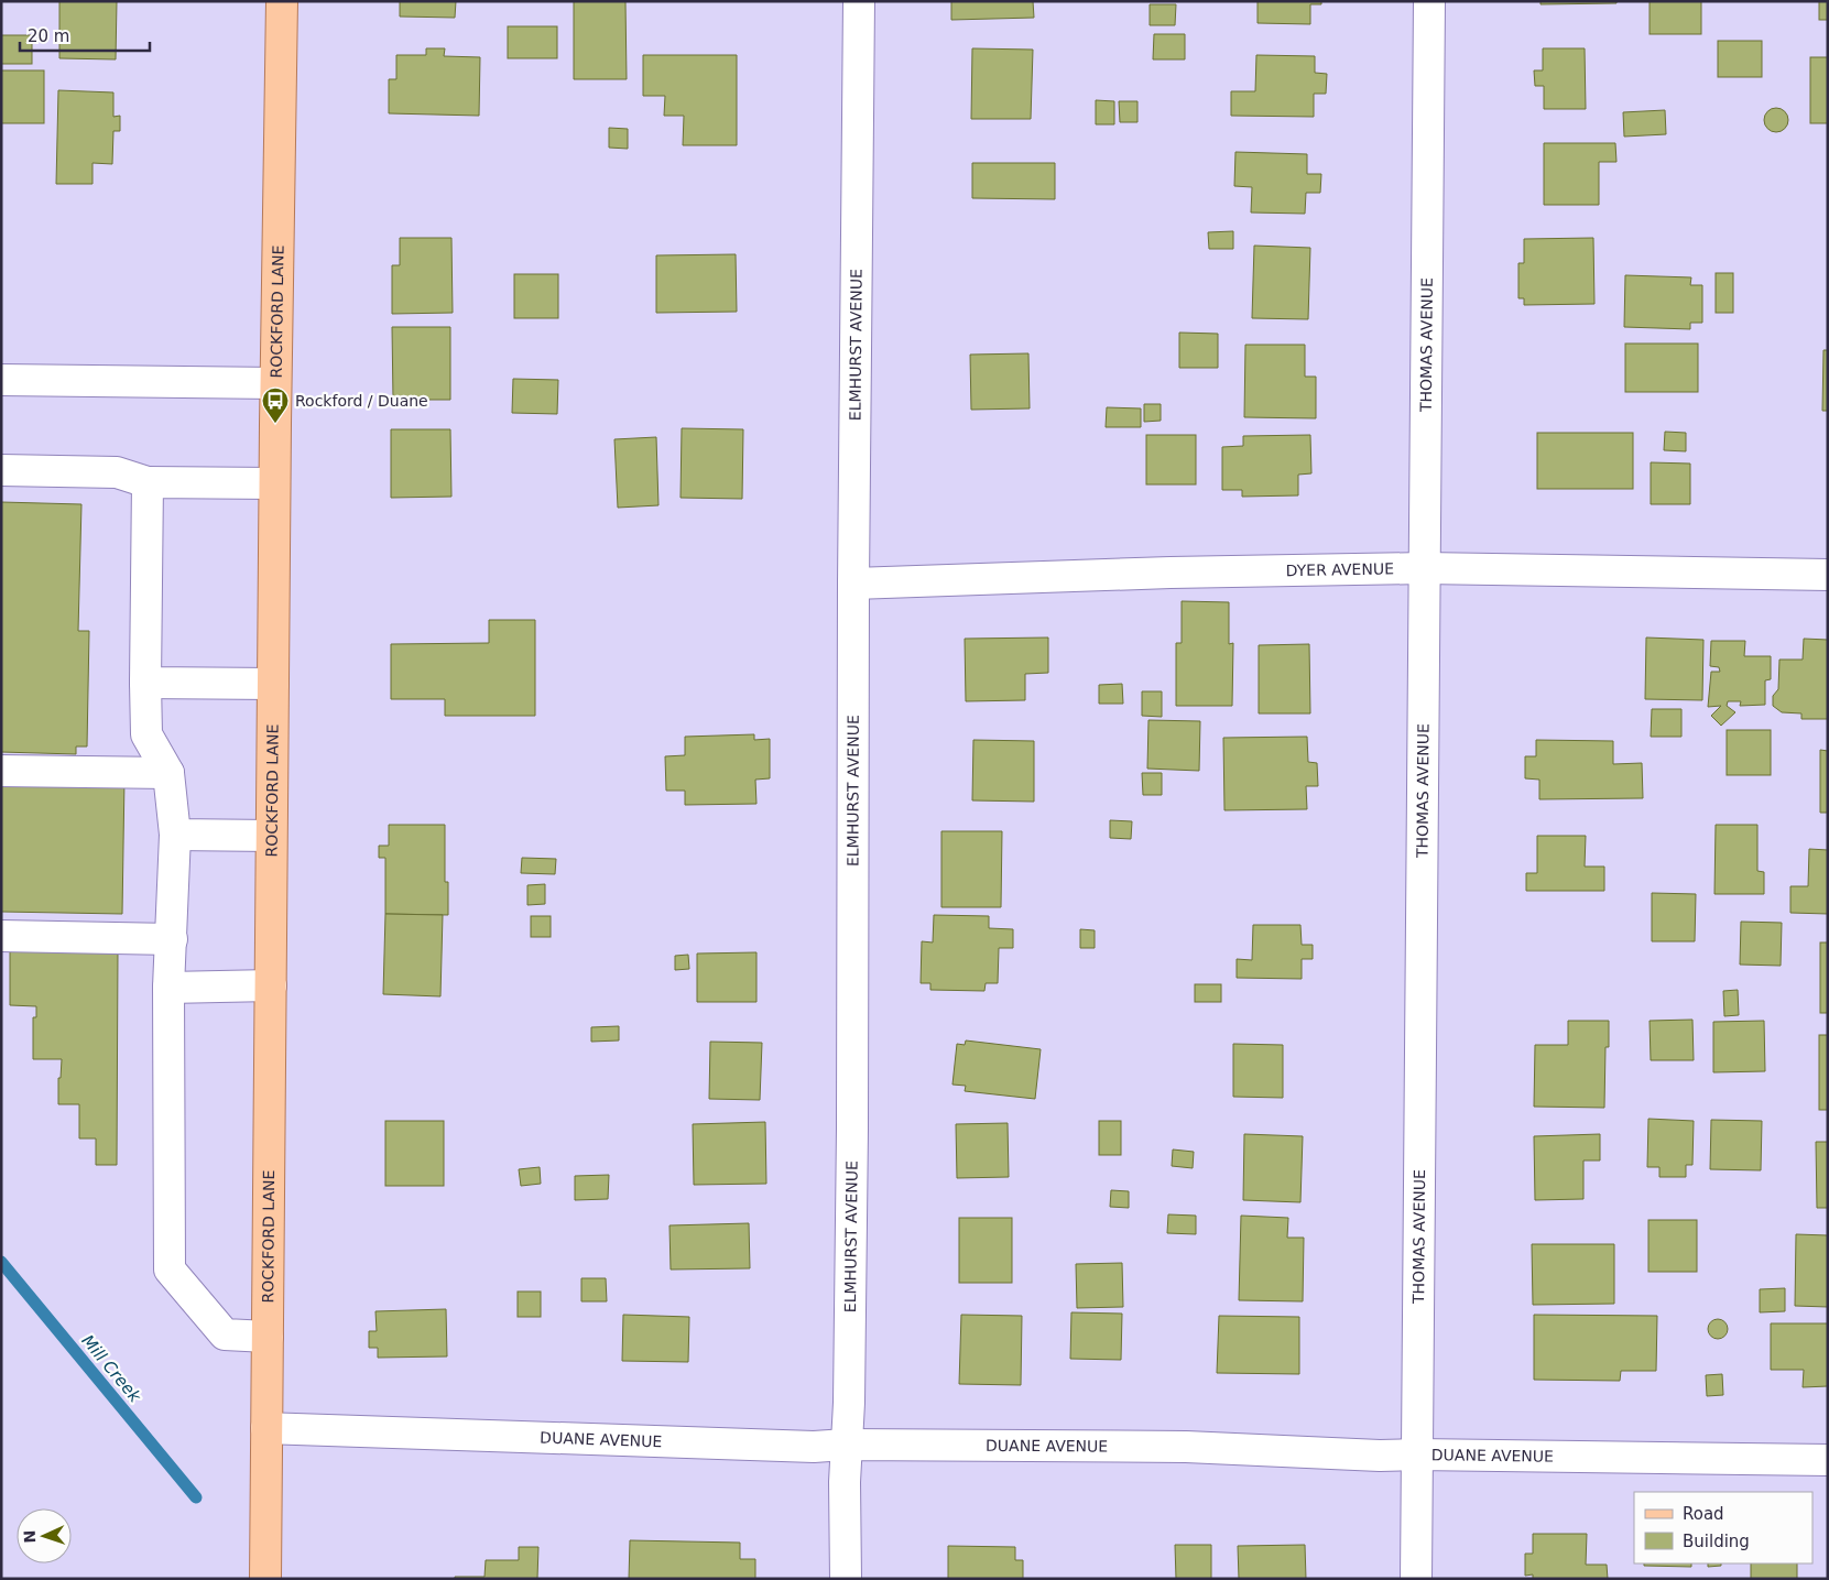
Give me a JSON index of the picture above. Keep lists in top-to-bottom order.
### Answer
{
  "streets": {
    "main road": ["ROCKFORD LANE"],
    "street": [
      "ELMHURST AVENUE",
      "THOMAS AVENUE",
      "DYER AVENUE",
      "DUANE AVENUE"
    ]
  },
  "crossings": [
    ["ROCKFORD LANE", "DUANE AVENUE"],
    ["ELMHURST AVENUE", "DYER AVENUE"],
    ["ELMHURST AVENUE", "DUANE AVENUE"],
    ["THOMAS AVENUE", "DYER AVENUE"],
    ["THOMAS AVENUE", "DUANE AVENUE"]
  ],
  "water": ["Mill Creek"],
  "places": {
    "bus stop": ["Rockford / Duane"]
  },
  "legend": ["Road", "Building"],
  "scale_bar": "20 m",
  "north": "left"
}
